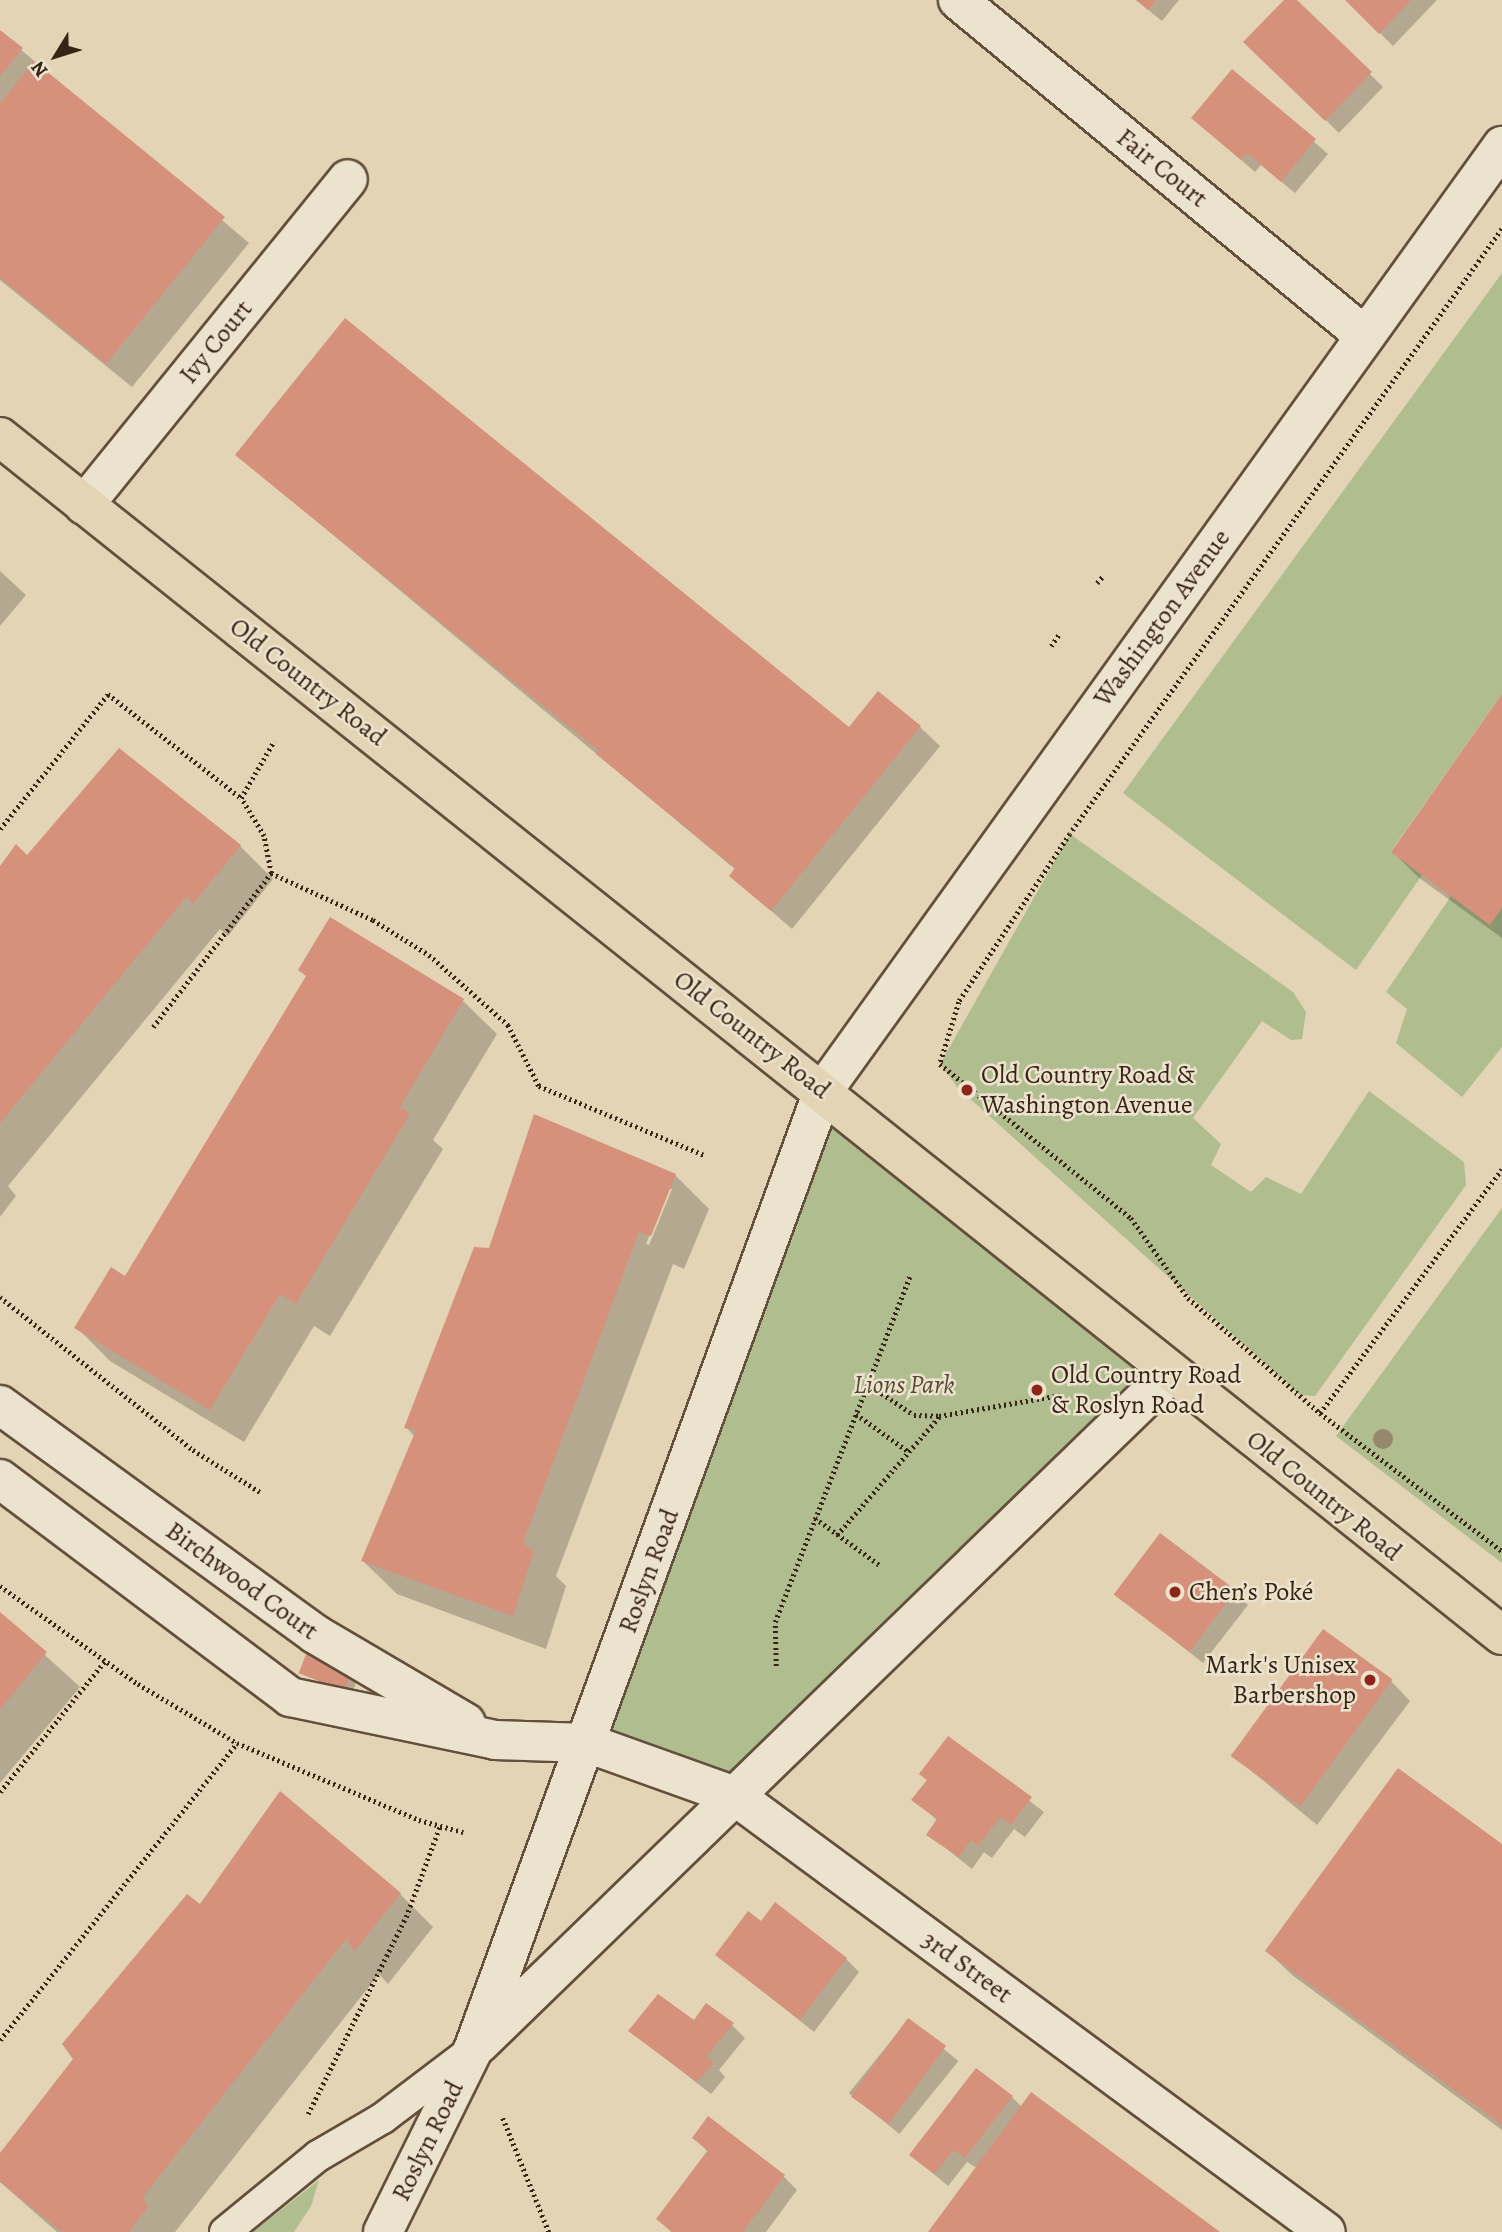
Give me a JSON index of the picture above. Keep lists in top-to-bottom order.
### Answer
{
  "streets": {
    "main road": [
      "Fair Court",
      "Ivy Court",
      "Washington Avenue",
      "Old Country Road",
      "Roslyn Road",
      "Birchwood Court",
      "3rd Street"
    ]
  },
  "crossings": [
    ["Fair Court", "Washington Avenue"],
    ["Ivy Court", "Old Country Road"],
    ["Washington Avenue", "Old Country Road"],
    ["Washington Avenue", "Roslyn Road"],
    ["Old Country Road", "Roslyn Road"],
    ["Roslyn Road", "Birchwood Court"],
    ["Roslyn Road", "3rd Street"],
    ["Birchwood Court", "3rd Street"]
  ],
  "parks": ["Lions Park"],
  "places": [
    "Old Country Road & Washington Avenue",
    "Old Country Road & Roslyn Road",
    "Chen’s Poké",
    "Mark's Unisex Barbershop"
  ],
  "north": "bottom left"
}
